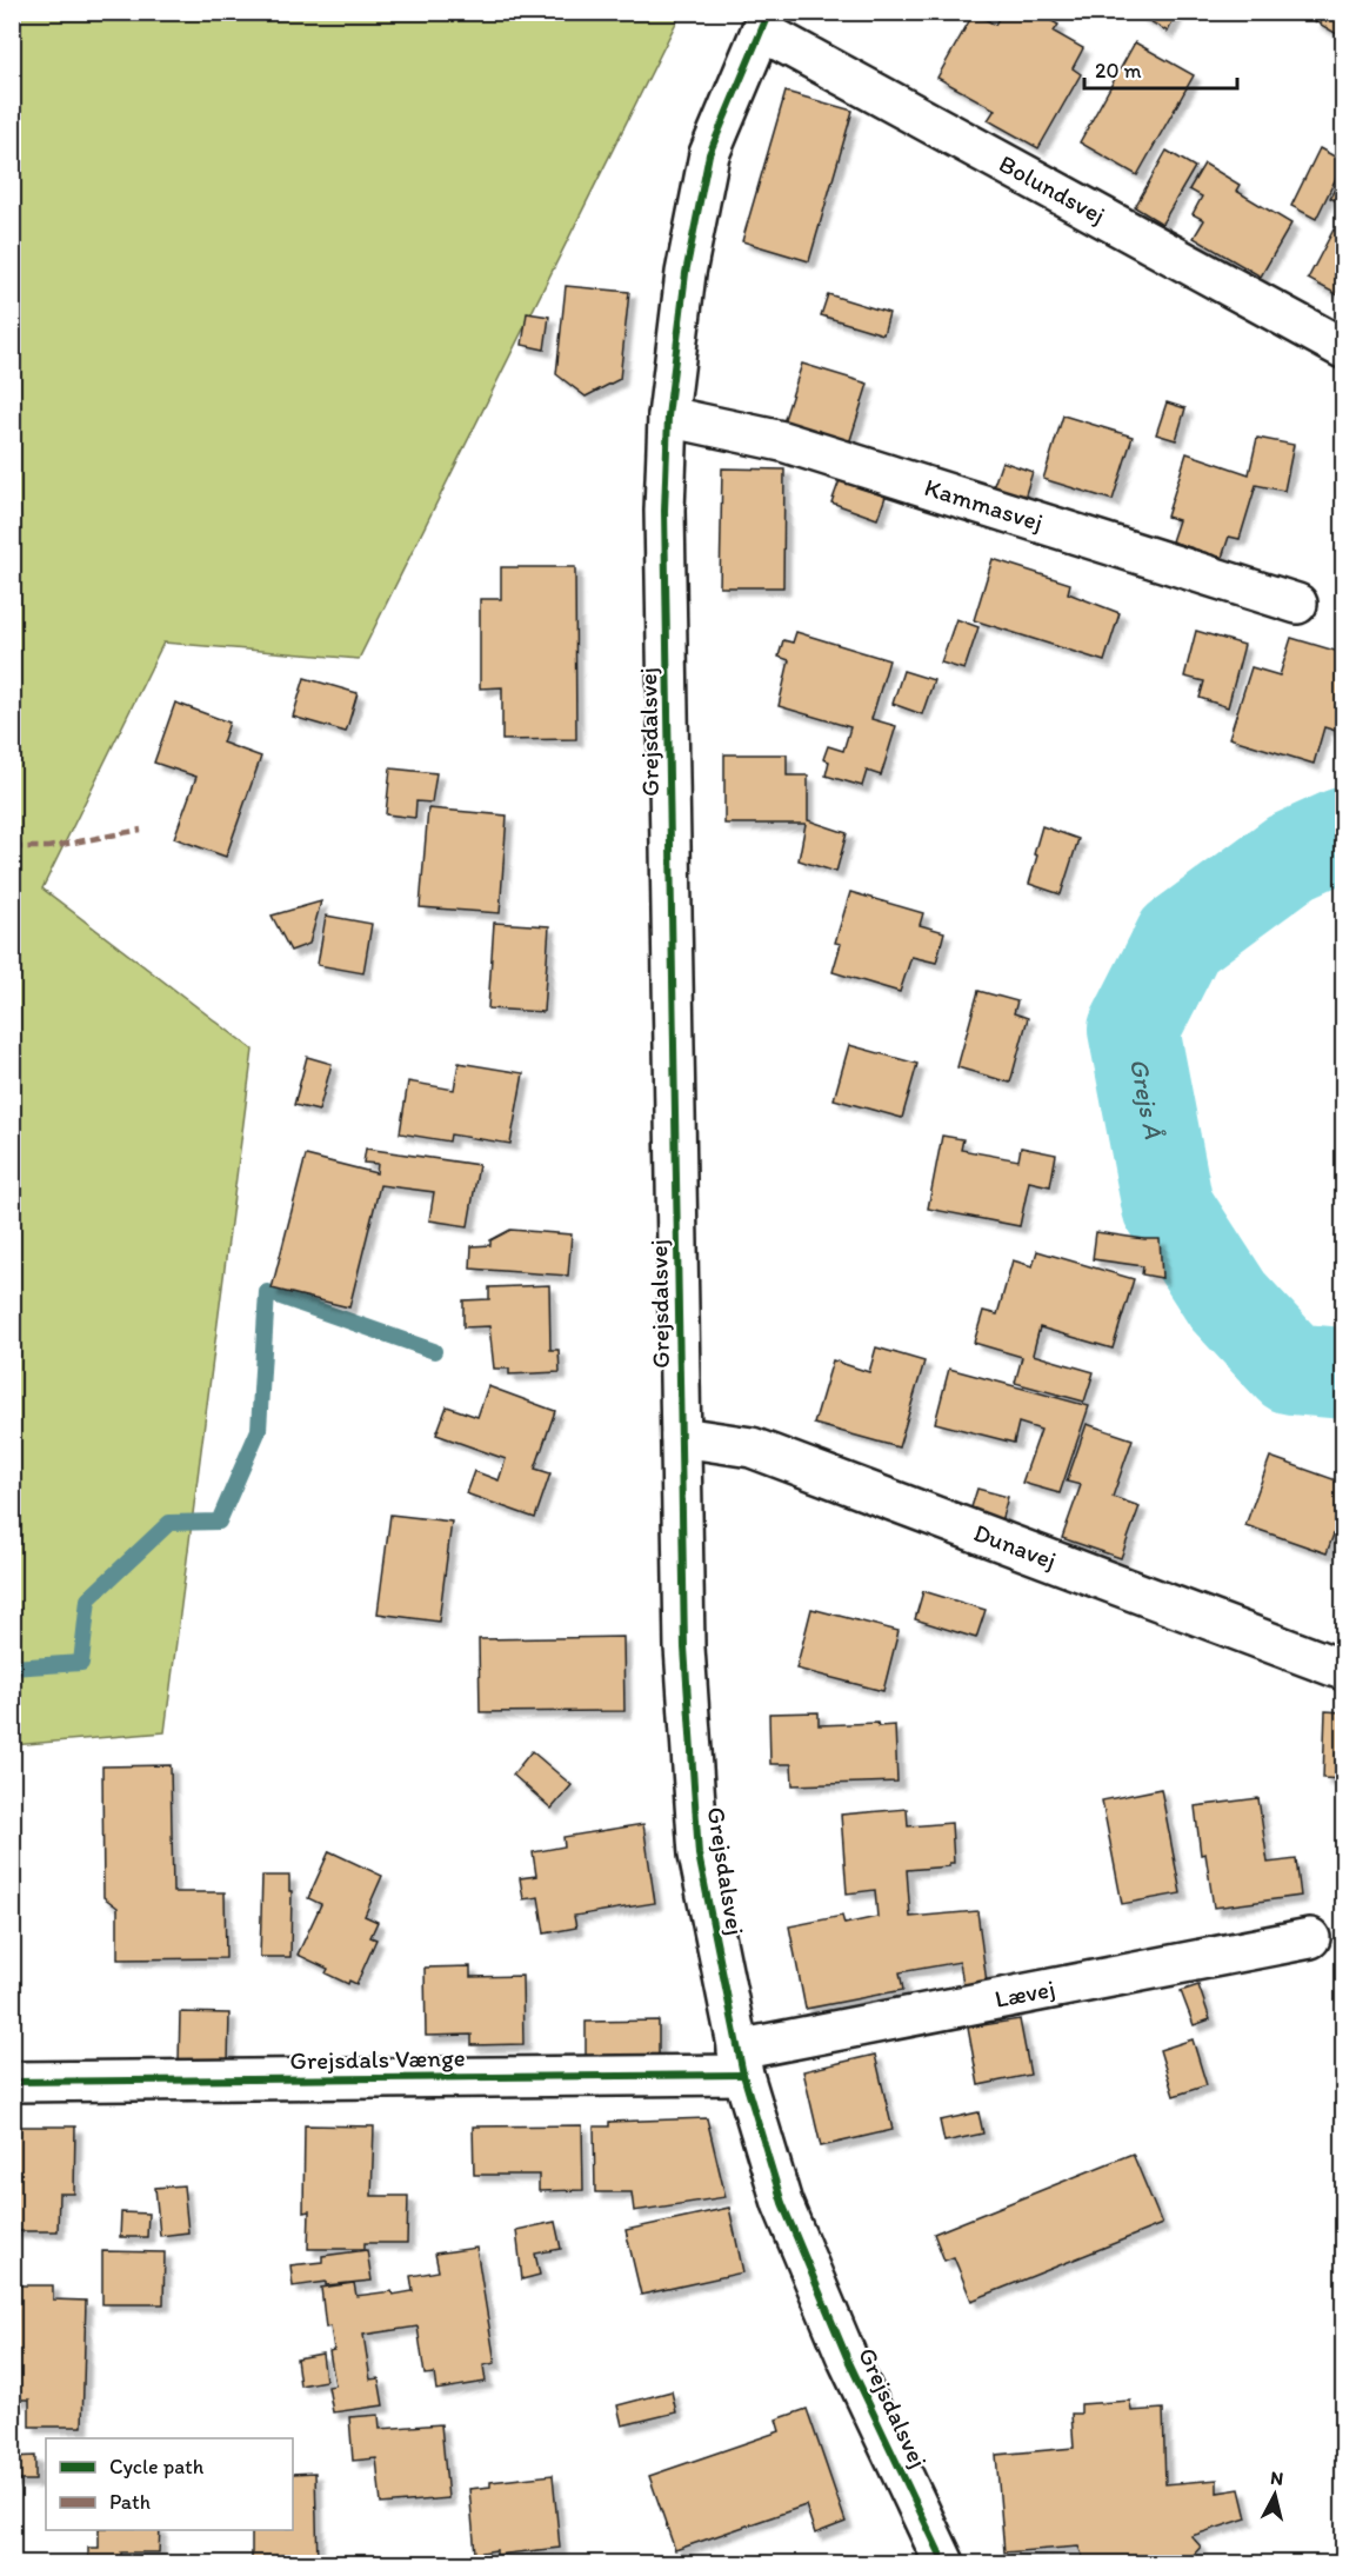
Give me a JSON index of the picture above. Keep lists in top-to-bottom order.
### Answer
{
  "streets": {
    "street": [
      "Bolundsvej",
      "Kammasvej",
      "Grejsdalsvej",
      "Dunavej",
      "Lævej",
      "Grejsdals Vænge"
    ]
  },
  "crossings": [
    ["Bolundsvej", "Grejsdalsvej"],
    ["Kammasvej", "Grejsdalsvej"],
    ["Grejsdalsvej", "Dunavej"],
    ["Grejsdalsvej", "Lævej"],
    ["Grejsdalsvej", "Grejsdals Vænge"],
    ["Lævej", "Grejsdals Vænge"]
  ],
  "water": ["Grejs Å"],
  "legend": ["Cycle path", "Path"],
  "scale_bar": "20 m",
  "north": "top"
}
